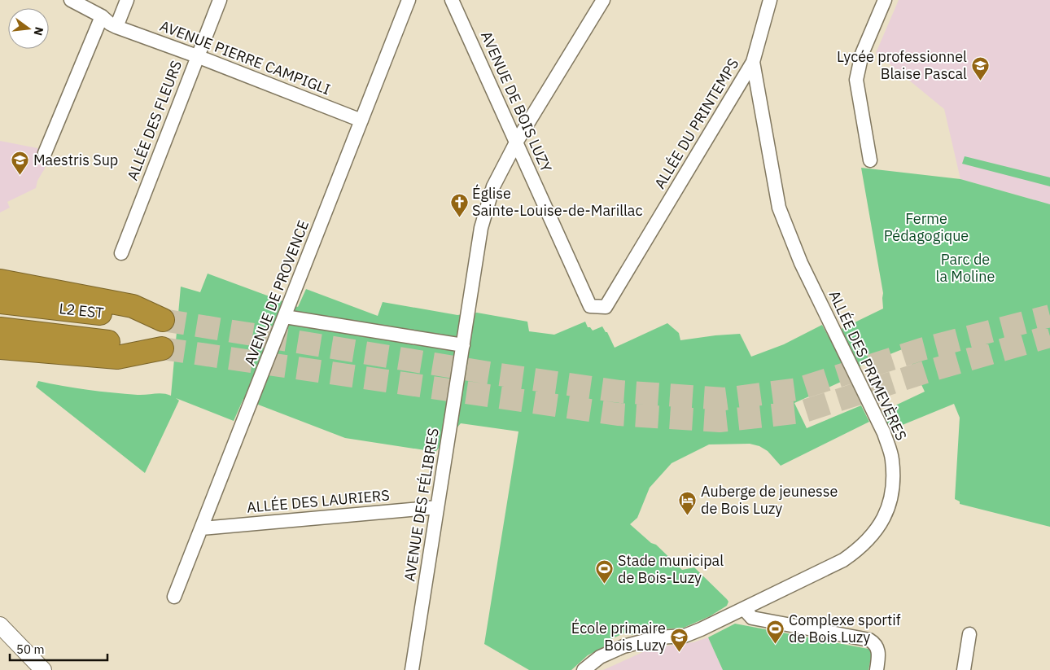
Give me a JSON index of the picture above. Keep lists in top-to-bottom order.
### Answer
{
  "streets": {
    "highway": ["L2 EST"],
    "street": [
      "AVENUE PIERRE CAMPIGLI",
      "AVENUE DE BOIS LUZY",
      "ALLÉE DES FLEURS",
      "ALLÉE DU PRINTEMPS",
      "AVENUE DE PROVENCE",
      "ALLÉE DES PRIMEVÈRES",
      "ALLÉE DES LAURIERS",
      "AVENUE DES FÉLIBRES"
    ]
  },
  "crossings": [
    ["AVENUE PIERRE CAMPIGLI", "ALLÉE DES FLEURS"],
    ["AVENUE PIERRE CAMPIGLI", "AVENUE DE PROVENCE"],
    ["AVENUE DE BOIS LUZY", "ALLÉE DU PRINTEMPS"],
    ["AVENUE DE BOIS LUZY", "AVENUE DES FÉLIBRES"],
    ["ALLÉE DU PRINTEMPS", "ALLÉE DES PRIMEVÈRES"],
    ["AVENUE DE PROVENCE", "ALLÉE DES LAURIERS"],
    ["ALLÉE DES LAURIERS", "AVENUE DES FÉLIBRES"]
  ],
  "parks": ["Ferme Pédagogique", "Parc de la Moline"],
  "places": {
    "school or university": ["Lycée professionnel Blaise Pascal", "Maestris Sup", "École primaire Bois Luzy"],
    "church": ["Église Sainte-Louise-de-Marillac"],
    "hotel": ["Auberge de jeunesse de Bois Luzy"],
    "sports": ["Stade municipal de Bois-Luzy", "Complexe sportif de Bois Luzy"]
  },
  "scale_bar": "50 m",
  "north": "right"
}
